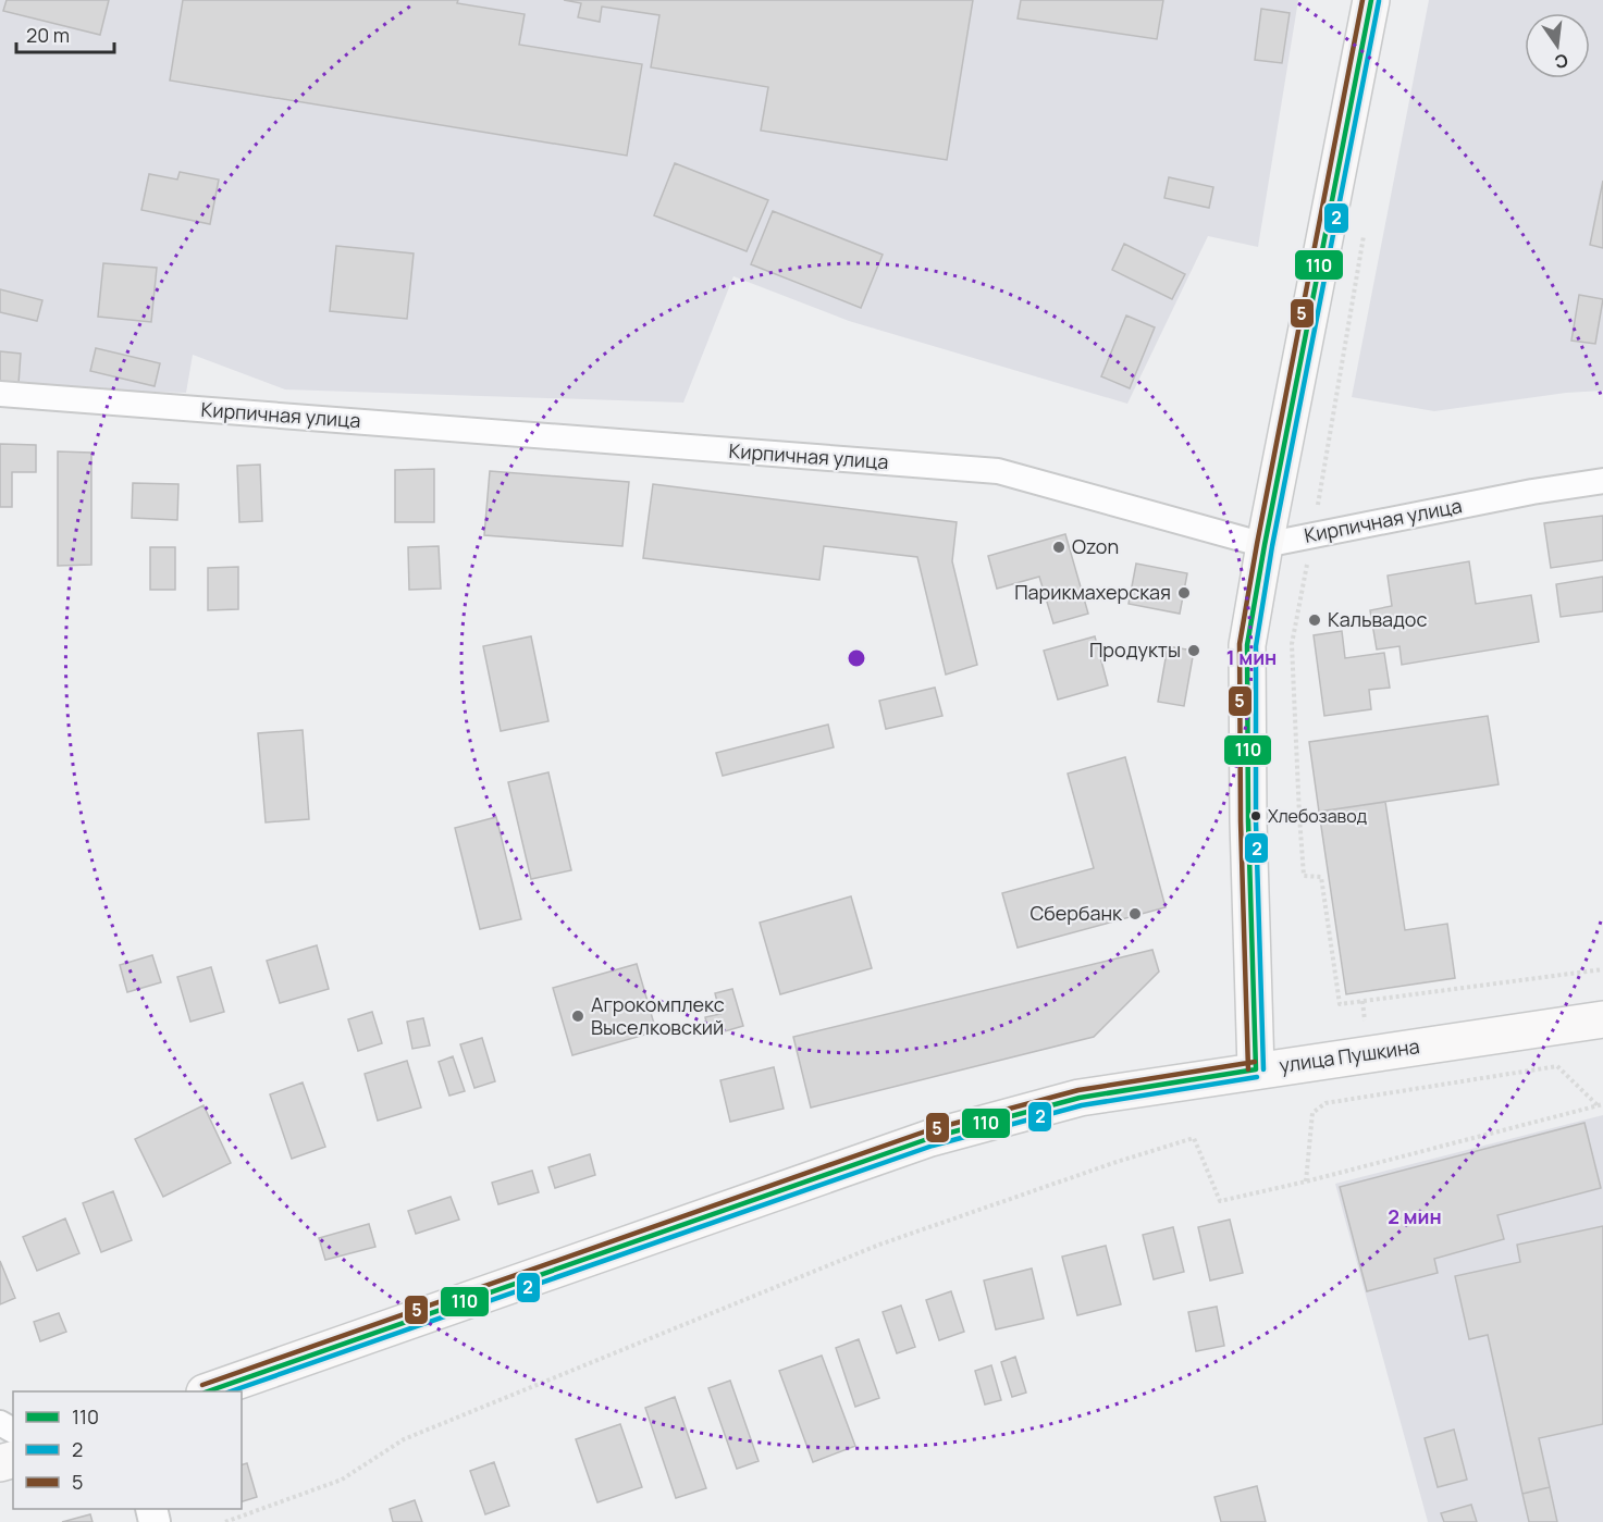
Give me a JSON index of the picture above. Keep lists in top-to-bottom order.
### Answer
{
  "streets": {
    "main road": ["улица Пушкина"],
    "street": ["Кирпичная улица"]
  },
  "places": [
    "Ozon",
    "Парикмахерская",
    "Кальвадос",
    "Продукты",
    "Хлебозавод",
    "Сбербанк",
    "Агрокомплекс Выселковский"
  ],
  "lines": ["transit line 110", "transit line 5", "transit line 2"],
  "legend": ["110", "2", "5"],
  "scale_bar": "20 m",
  "north": "bottom",
  "rings": ["1 мин", "2 мин"]
}
